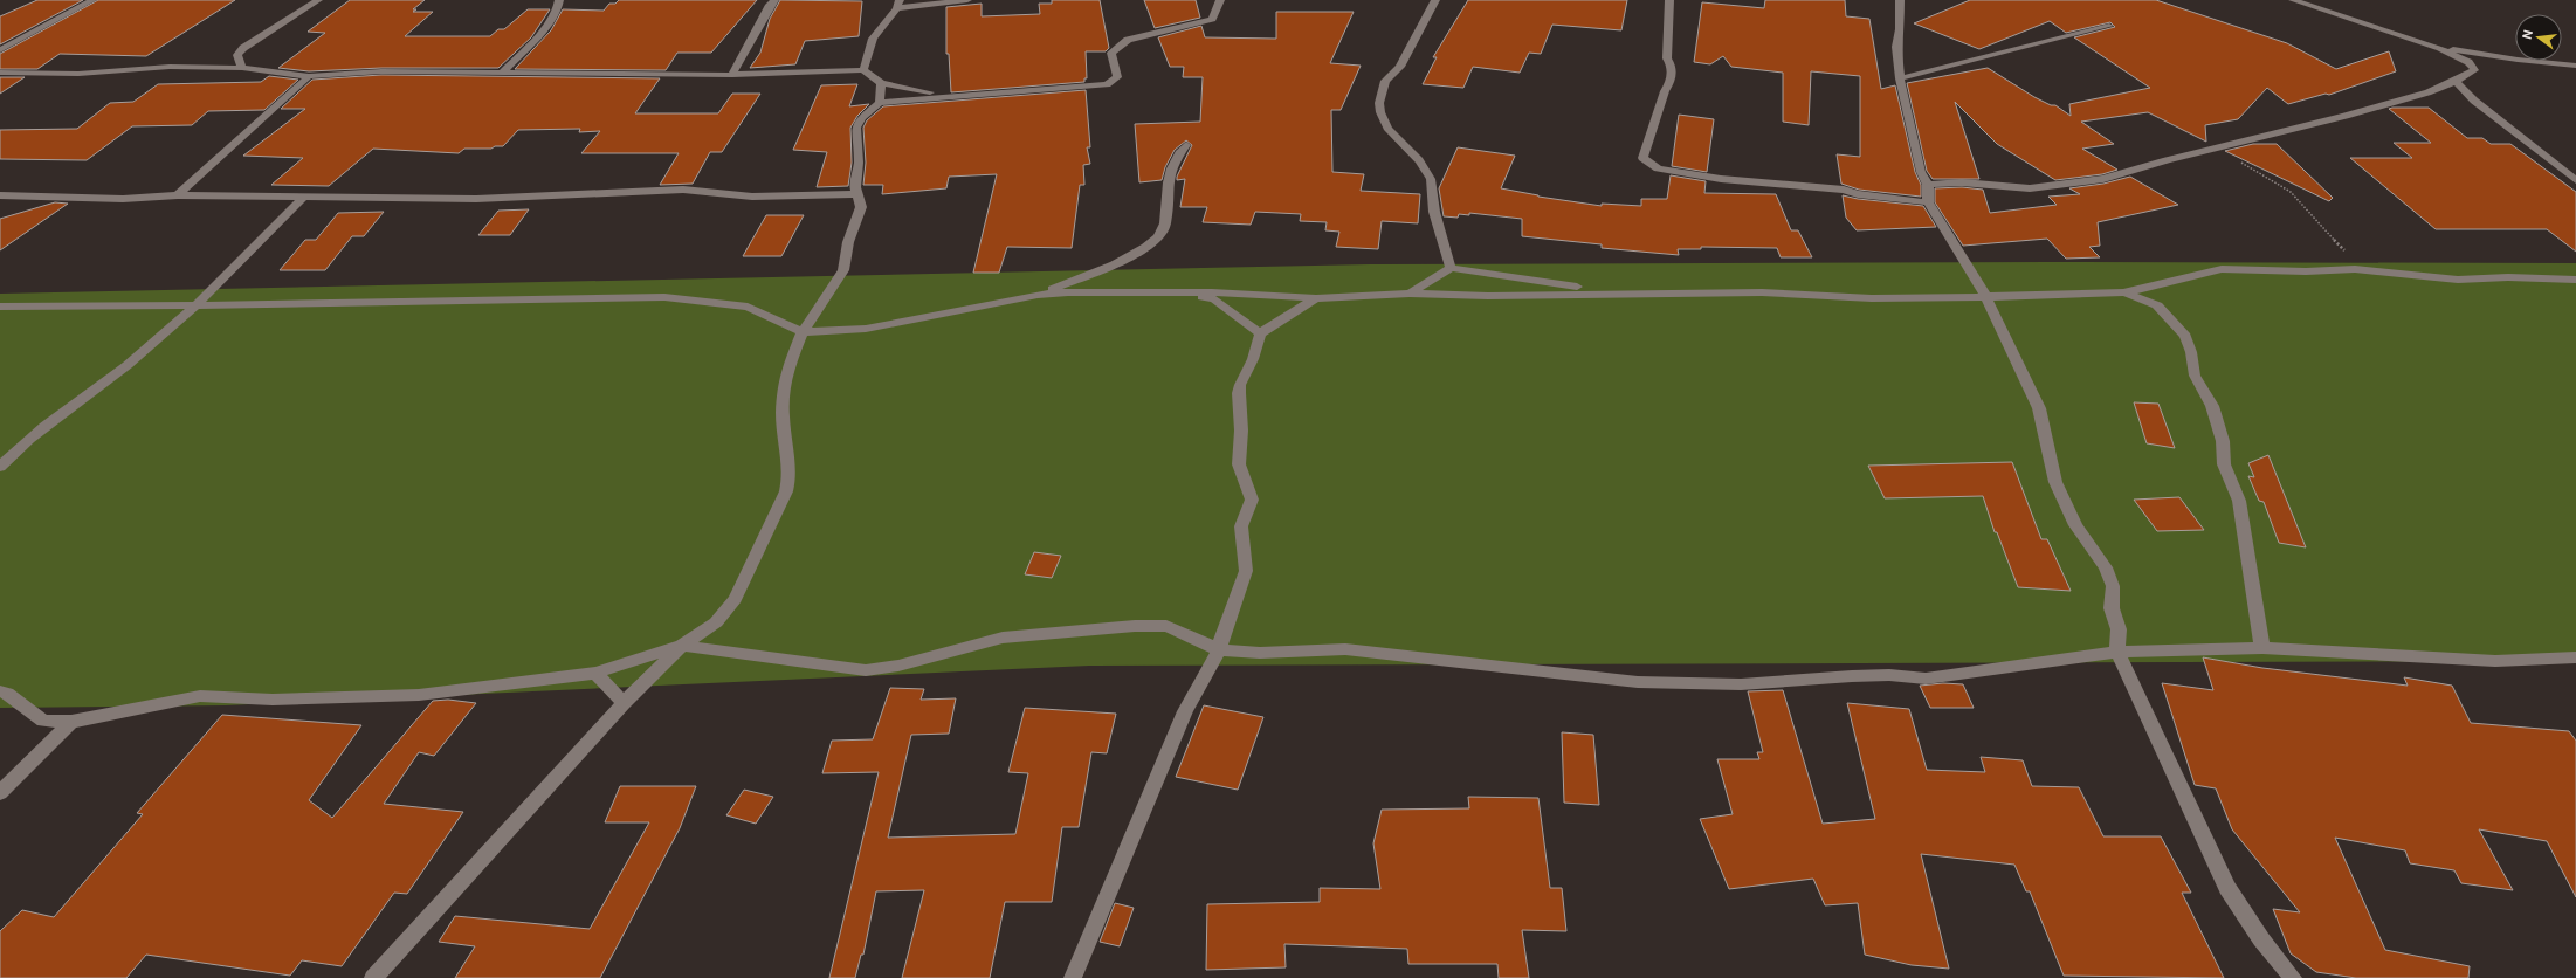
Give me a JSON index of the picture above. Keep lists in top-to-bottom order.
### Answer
{
  "north": "left"
}
